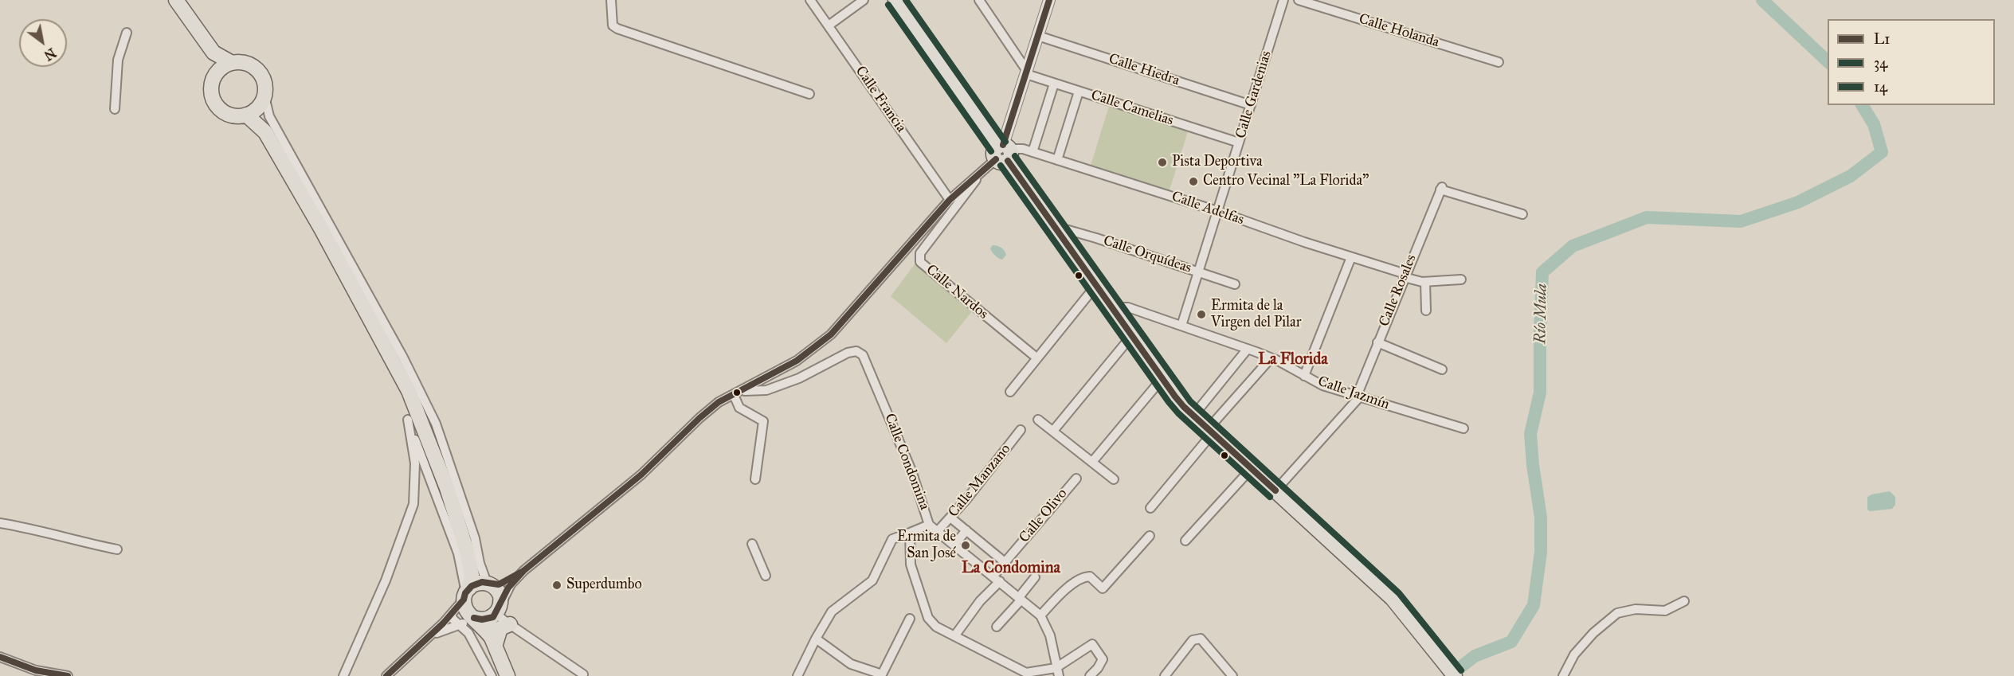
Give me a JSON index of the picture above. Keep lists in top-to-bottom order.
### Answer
{
  "streets": {
    "street": [
      "Calle Holanda",
      "Calle Hiedra",
      "Calle Gardenias",
      "Calle Francia",
      "Calle Camelias",
      "Calle Adelfas",
      "Calle Orquídeas",
      "Calle Rosales",
      "Calle Nardos",
      "Calle Jazmín",
      "Calle Condomina",
      "Calle Manzano",
      "Calle Olivo"
    ]
  },
  "crossings": [
    ["Calle Hiedra", "Calle Gardenias"],
    ["Calle Gardenias", "Calle Camelias"],
    ["Calle Gardenias", "Calle Adelfas"],
    ["Calle Gardenias", "Calle Orquídeas"],
    ["Calle Gardenias", "Calle Jazmín"],
    ["Calle Adelfas", "Calle Rosales"],
    ["Calle Rosales", "Calle Jazmín"],
    ["Calle Condomina", "Calle Manzano"],
    ["Calle Condomina", "Calle Olivo"]
  ],
  "districts": ["La Florida", "La Condomina"],
  "water": ["Río Mula"],
  "places": [
    "Pista Deportiva",
    "Centro Vecinal \"La Florida\"",
    "Ermita de la Virgen del Pilar",
    "Ermita de San José",
    "Superdumbo"
  ],
  "lines": ["transit line L1", "transit line 14", "transit line 34"],
  "legend": ["L1", "34", "14"],
  "north": "bottom right"
}
